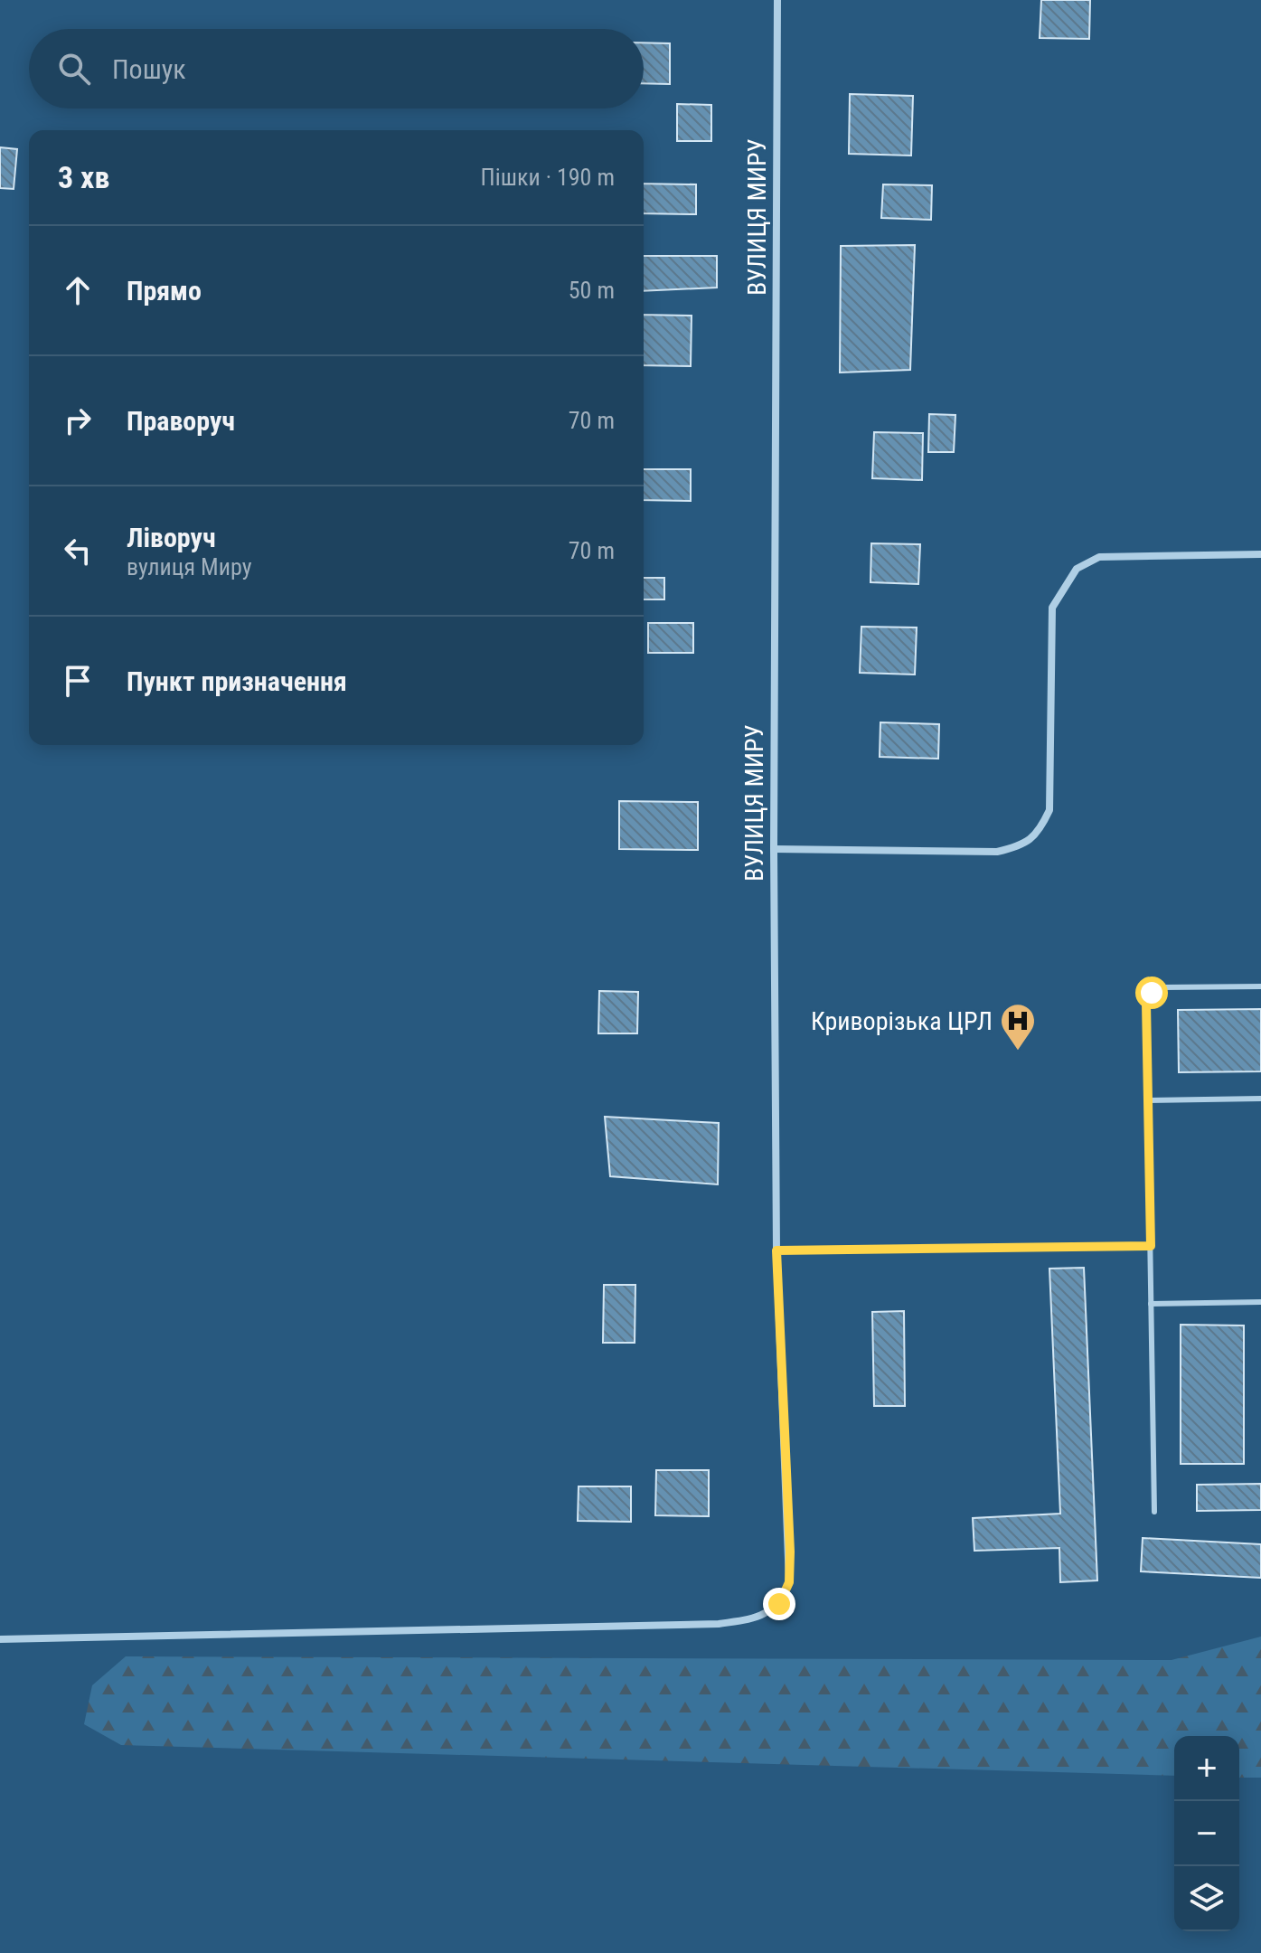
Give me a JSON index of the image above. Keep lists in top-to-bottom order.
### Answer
{
  "streets": {
    "street": ["ВУЛИЦЯ МИРУ"]
  },
  "places": {
    "hospital": ["Криворізька ЦРЛ"]
  },
  "page": {
    "search": "Пошук",
    "heading": ["3 хв", "Пішки · 190 m"],
    "list": [
      ["Прямо", "50 m"],
      ["Праворуч", "70 m"],
      ["Ліворуч", "вулиця Миру", "70 m"],
      "Пункт призначення"
    ],
    "map_buttons": ["+", "−"]
  }
}
